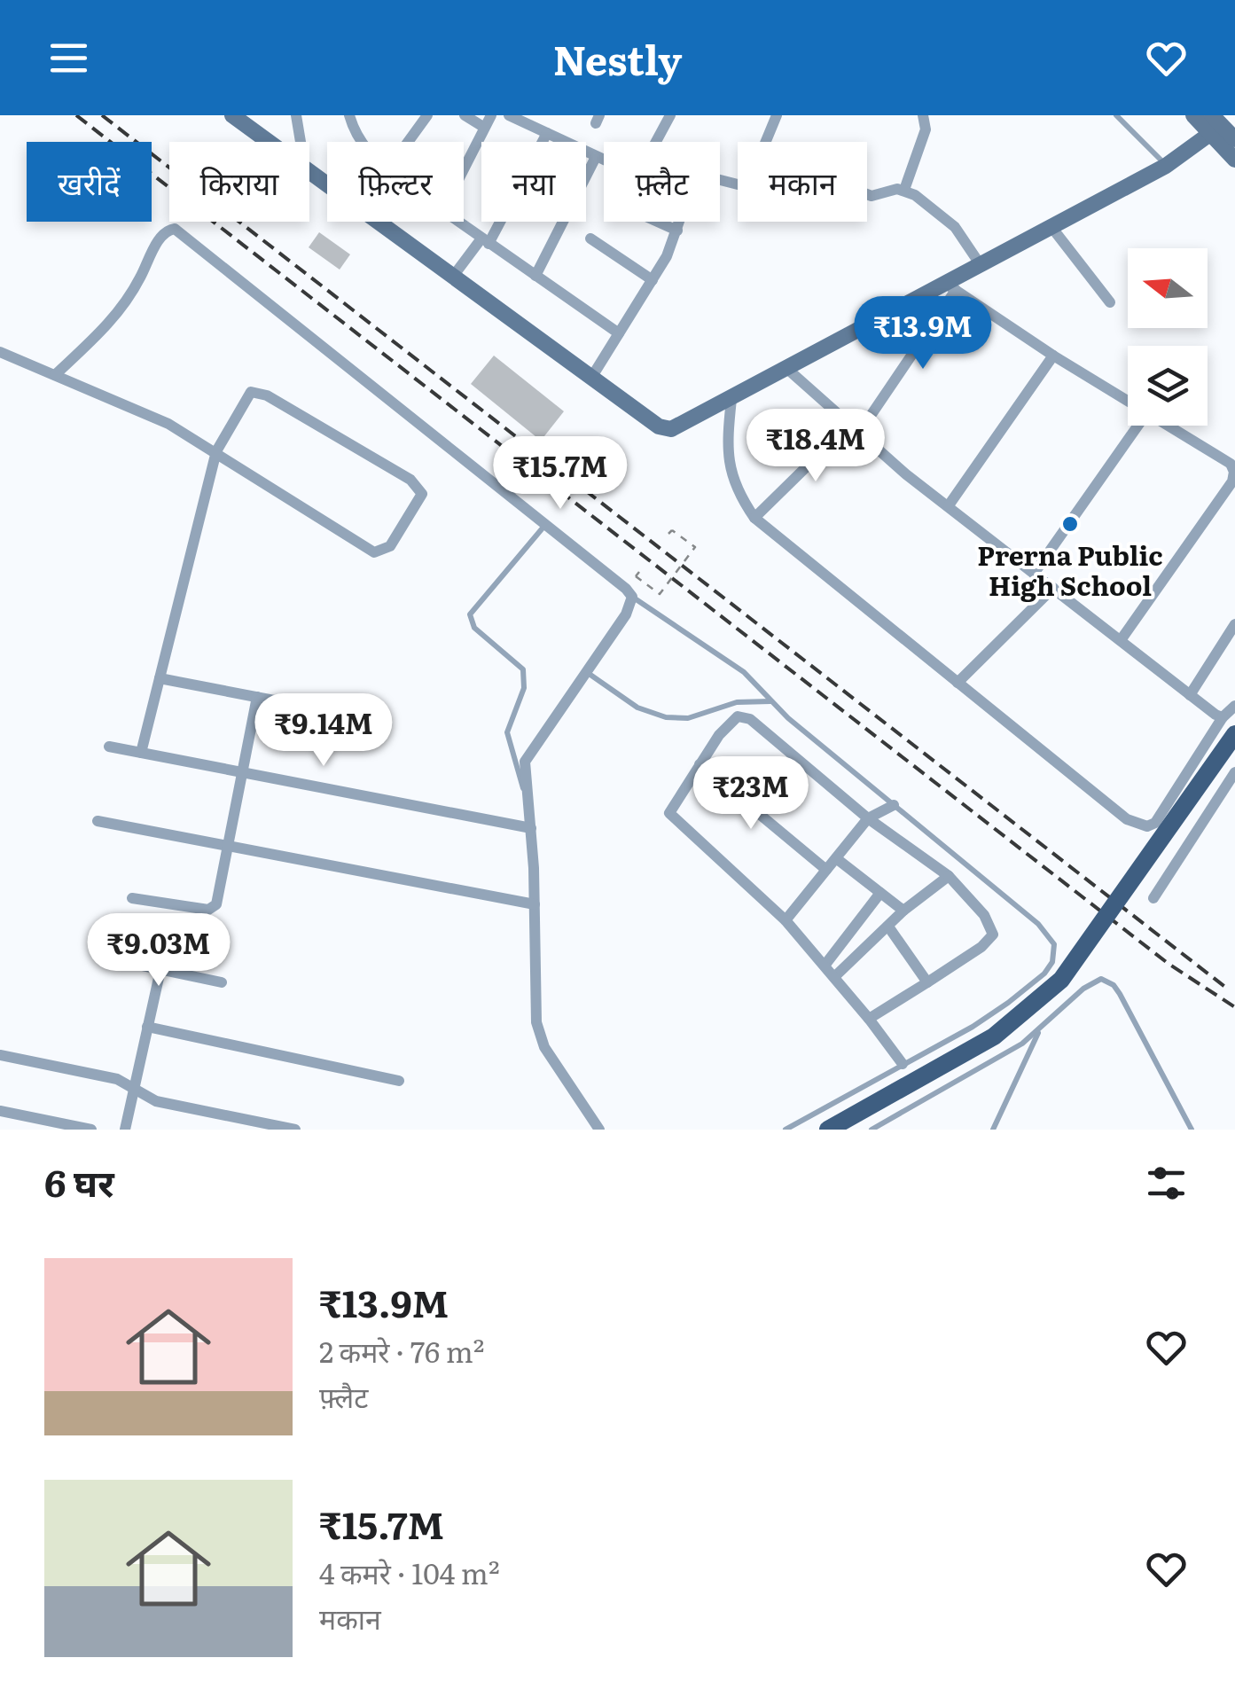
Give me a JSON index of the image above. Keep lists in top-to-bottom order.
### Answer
{
  "places": ["Prerna Public High School"],
  "north": "left",
  "page": {
    "header": "Nestly",
    "chip": [
      "खरीदें",
      "किराया",
      "फ़िल्टर",
      "नया",
      "फ़्लैट",
      "मकान"
    ],
    "price": [
      "₹13.9M",
      "₹18.4M",
      "₹15.7M",
      "₹9.14M",
      "₹23M",
      "₹9.03M"
    ],
    "heading": "6 घर",
    "list": [
      {
        "name": "₹13.9M",
        "note": "2 कमरे · 76 m² · फ़्लैट"
      },
      {
        "name": "₹15.7M",
        "note": "4 कमरे · 104 m² · मकान"
      }
    ]
  }
}
